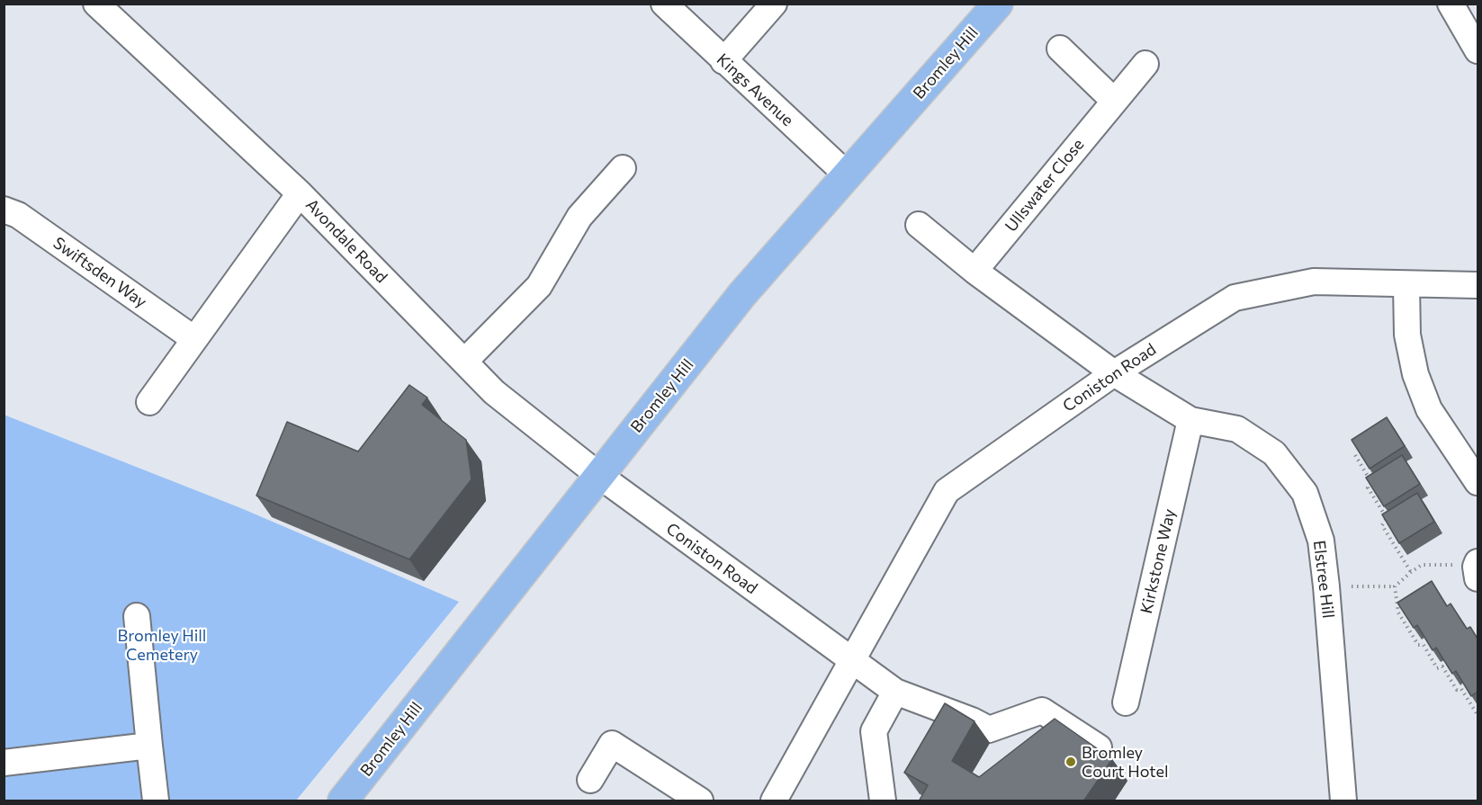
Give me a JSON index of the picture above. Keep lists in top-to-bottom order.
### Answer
{
  "streets": {
    "main road": ["Bromley Hill"],
    "street": [
      "Kings Avenue",
      "Ullswater Close",
      "Avondale Road",
      "Swiftsden Way",
      "Coniston Road",
      "Kirkstone Way",
      "Elstree Hill"
    ]
  },
  "crossings": [
    ["Bromley Hill", "Kings Avenue"],
    ["Bromley Hill", "Avondale Road"],
    ["Bromley Hill", "Coniston Road"],
    ["Avondale Road", "Coniston Road"],
    ["Coniston Road", "Elstree Hill"],
    ["Kirkstone Way", "Elstree Hill"]
  ],
  "parks": ["Bromley Hill Cemetery"],
  "places": ["Bromley Court Hotel"]
}
